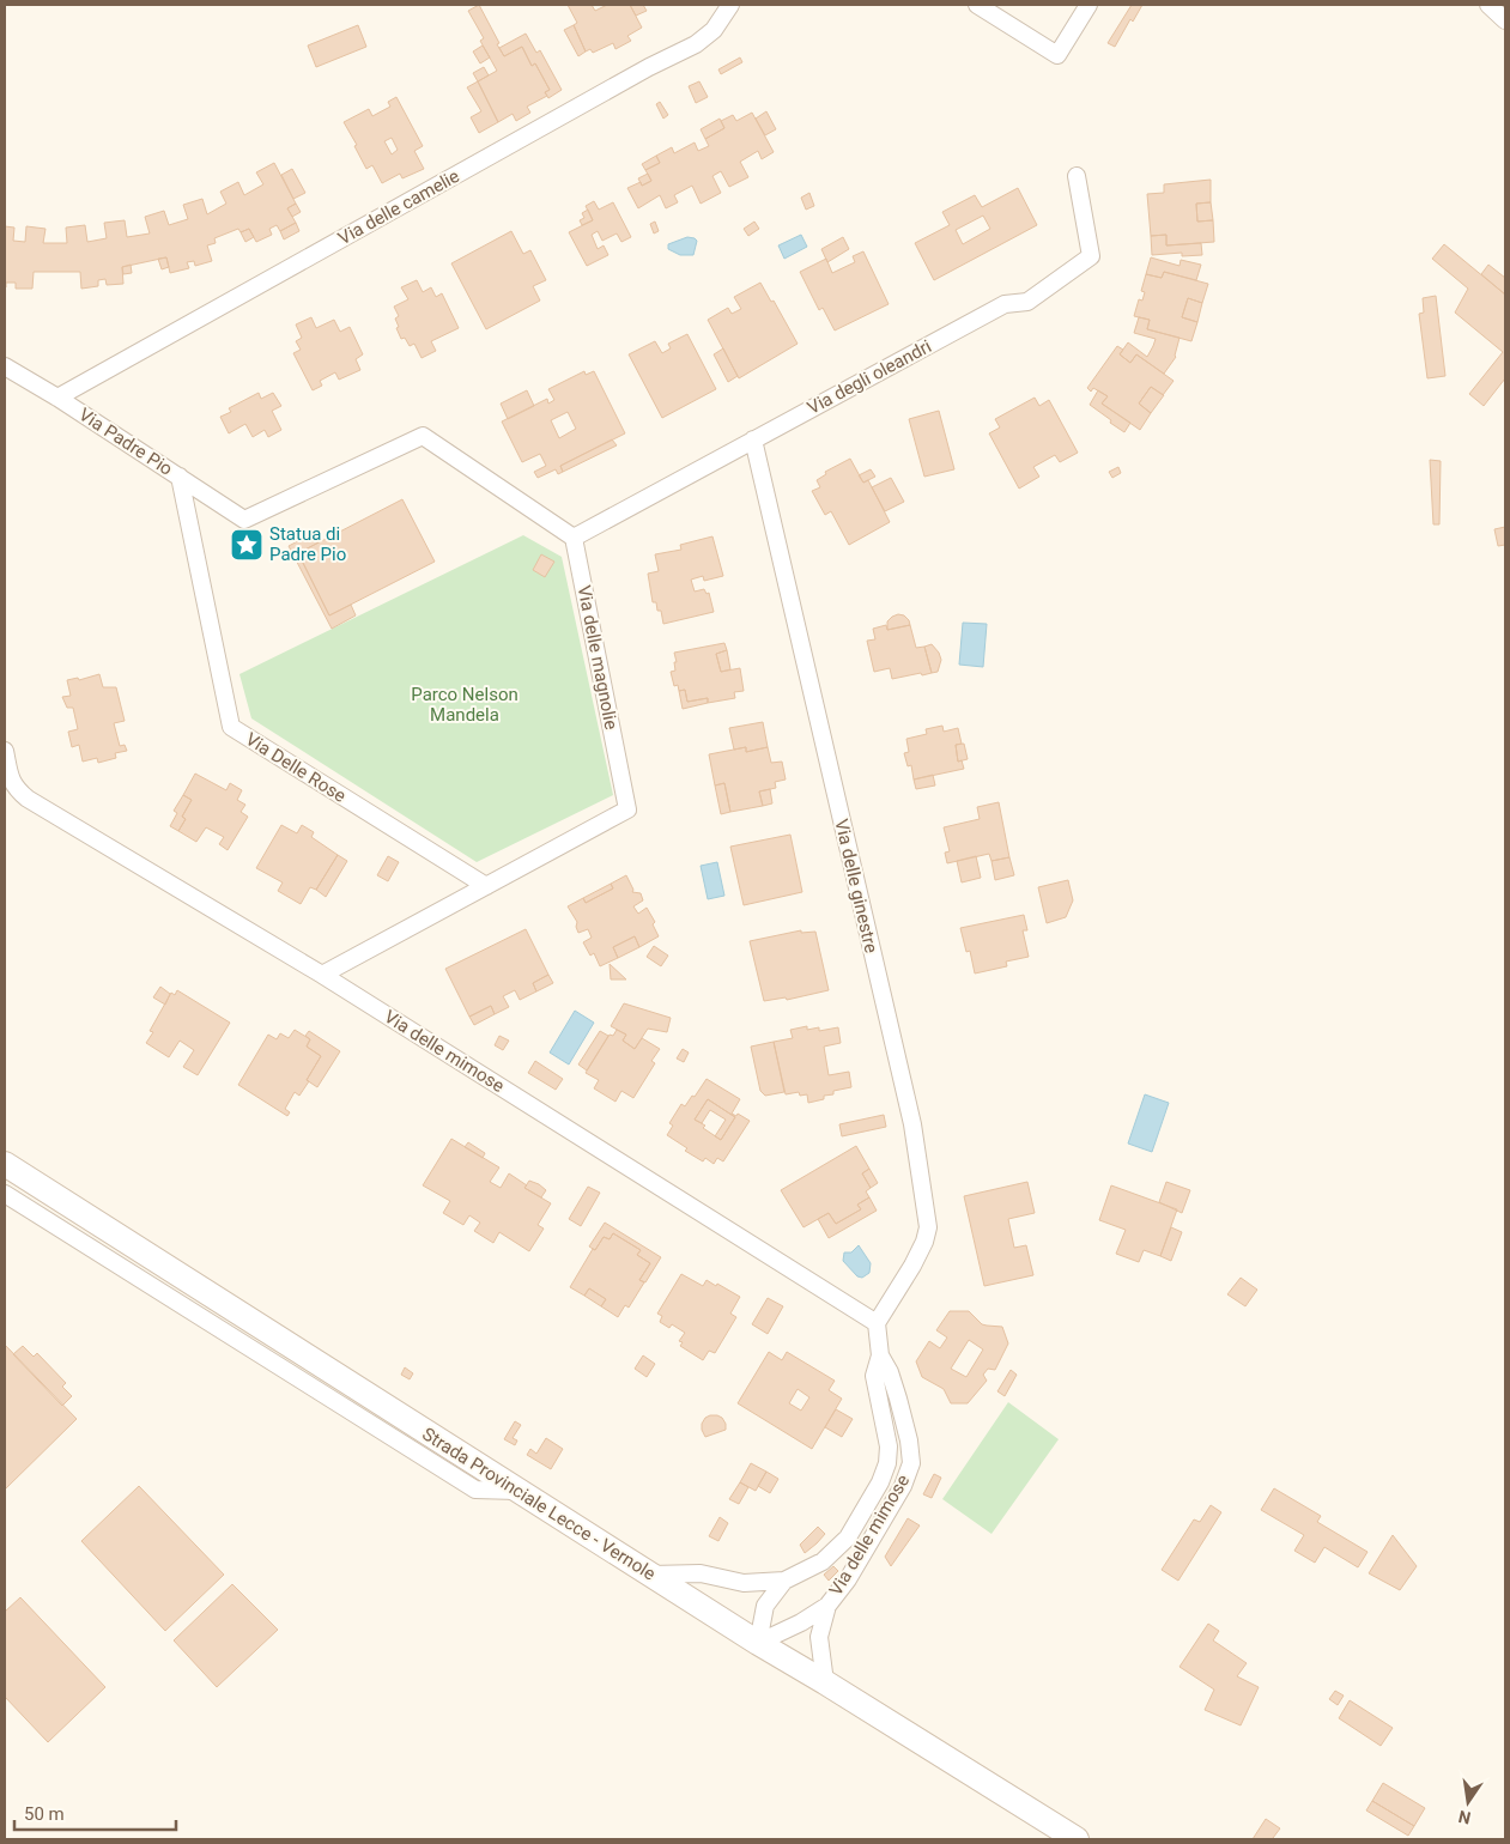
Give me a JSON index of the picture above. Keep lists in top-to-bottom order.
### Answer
{
  "streets": {
    "main road": ["Strada Provinciale Lecce - Vernole"],
    "street": [
      "Via delle camelie",
      "Via degli oleandri",
      "Via Padre Pio",
      "Via delle magnolie",
      "Via Delle Rose",
      "Via delle ginestre",
      "Via delle mimose"
    ]
  },
  "crossings": [
    ["Via delle camelie", "Via Padre Pio"],
    ["Via degli oleandri", "Via Padre Pio"],
    ["Via degli oleandri", "Via delle magnolie"],
    ["Via degli oleandri", "Via delle ginestre"],
    ["Via Padre Pio", "Via delle magnolie"],
    ["Via Padre Pio", "Via Delle Rose"],
    ["Via delle magnolie", "Via Delle Rose"],
    ["Via delle magnolie", "Via delle mimose"],
    ["Via delle ginestre", "Via delle mimose"],
    ["Via delle mimose", "Strada Provinciale Lecce - Vernole"]
  ],
  "parks": ["Parco Nelson Mandela"],
  "places": {
    "place": ["Statua di Padre Pio"]
  },
  "scale_bar": "50 m",
  "north": "bottom"
}
